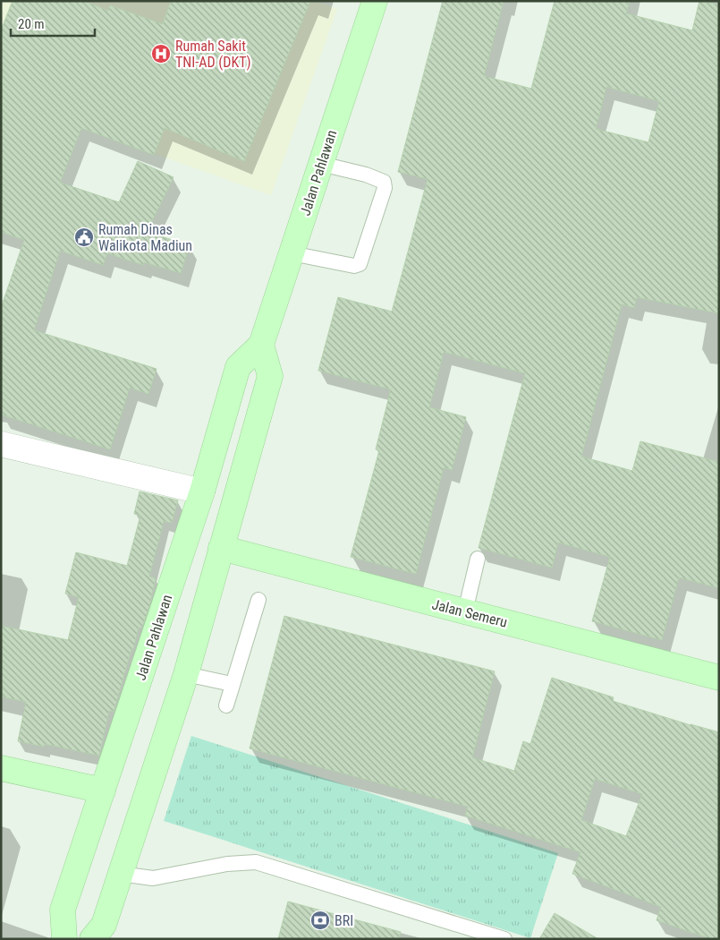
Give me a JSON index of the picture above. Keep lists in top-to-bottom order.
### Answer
{
  "streets": {
    "main road": ["Jalan Pahlawan", "Jalan Semeru"]
  },
  "places": {
    "hospital": ["Rumah Sakit TNI-AD (DKT)"],
    "public building": ["Rumah Dinas Walikota Madiun"],
    "bank": ["BRI"]
  },
  "scale_bar": "20 m"
}
